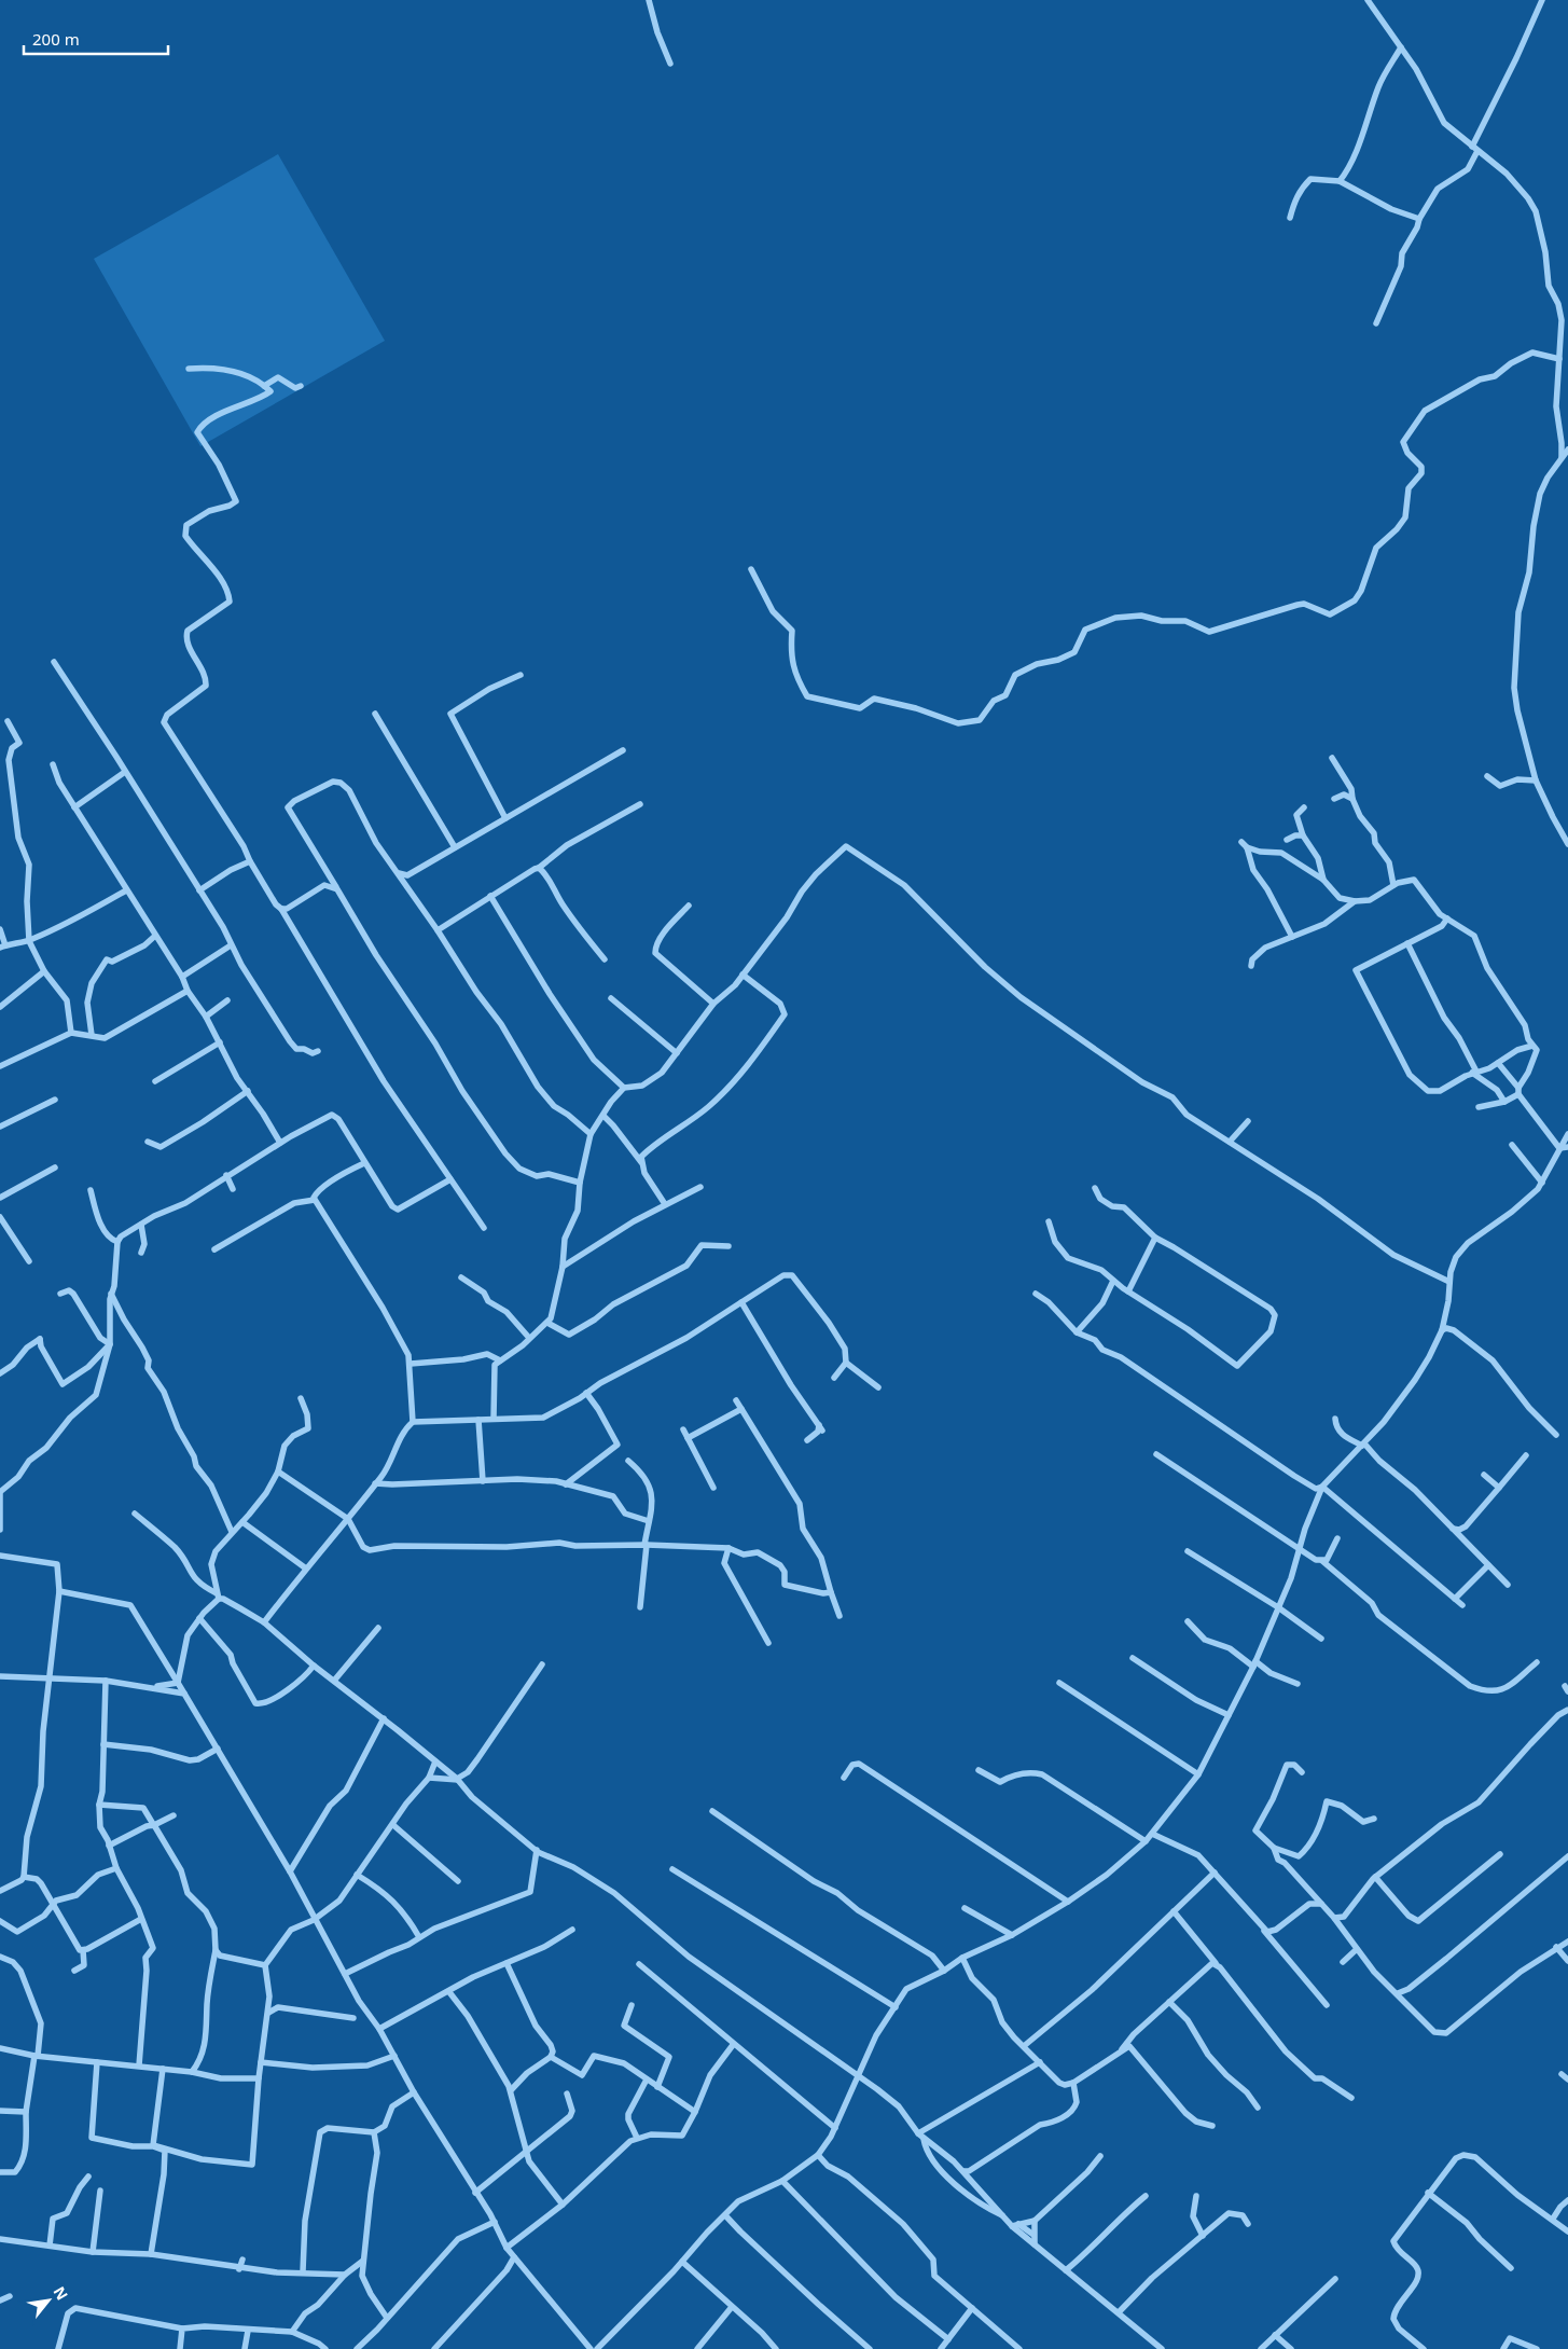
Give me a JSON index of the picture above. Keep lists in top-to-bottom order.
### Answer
{
  "scale_bar": "200 m",
  "north": "top right"
}
